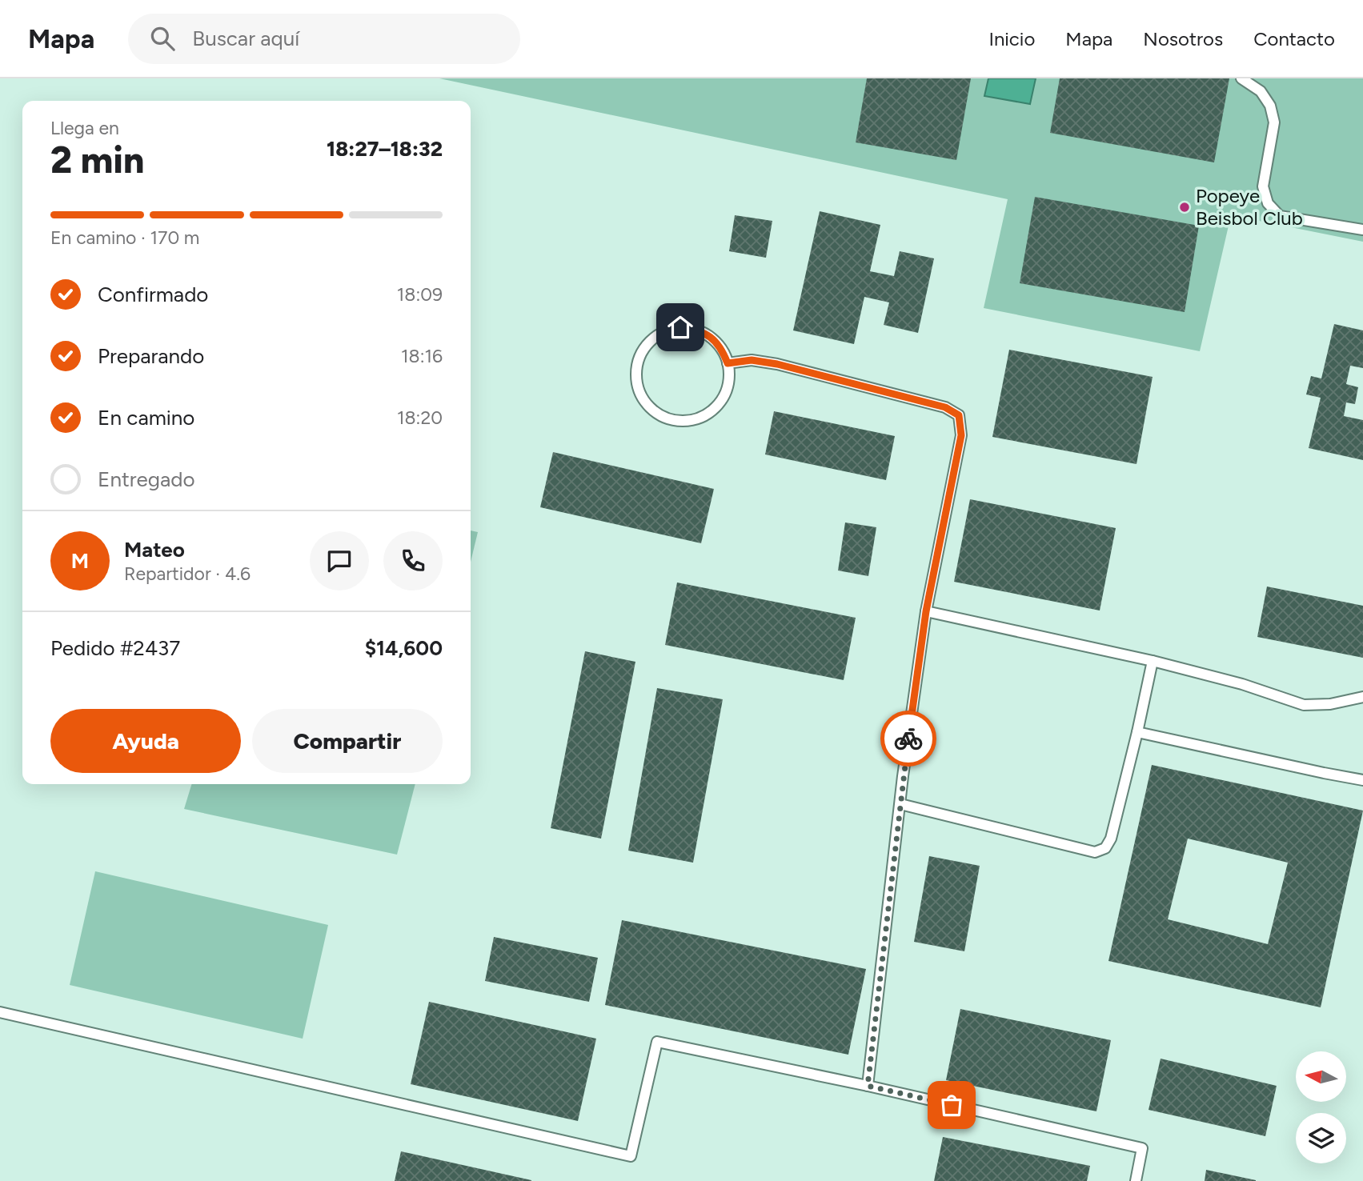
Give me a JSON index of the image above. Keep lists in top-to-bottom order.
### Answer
{
  "places": ["Popeye Beisbol Club"],
  "north": "left",
  "page": {
    "header": "Mapa",
    "search": "Buscar aquí",
    "nav": [
      "Inicio",
      "Mapa",
      "Nosotros",
      "Contacto"
    ],
    "heading": ["2 min", "Llega en", "18:27–18:32"],
    "panel": [
      "Mateo",
      "Repartidor · 4.6",
      "Pedido #2437",
      "$14,600"
    ],
    "bar": "En camino · 170 m",
    "list": [
      ["Confirmado", "18:09"],
      ["Preparando", "18:16"],
      ["En camino", "18:20"],
      "Entregado"
    ],
    "round": "M",
    "buttons": ["Ayuda", "Compartir"]
  }
}
